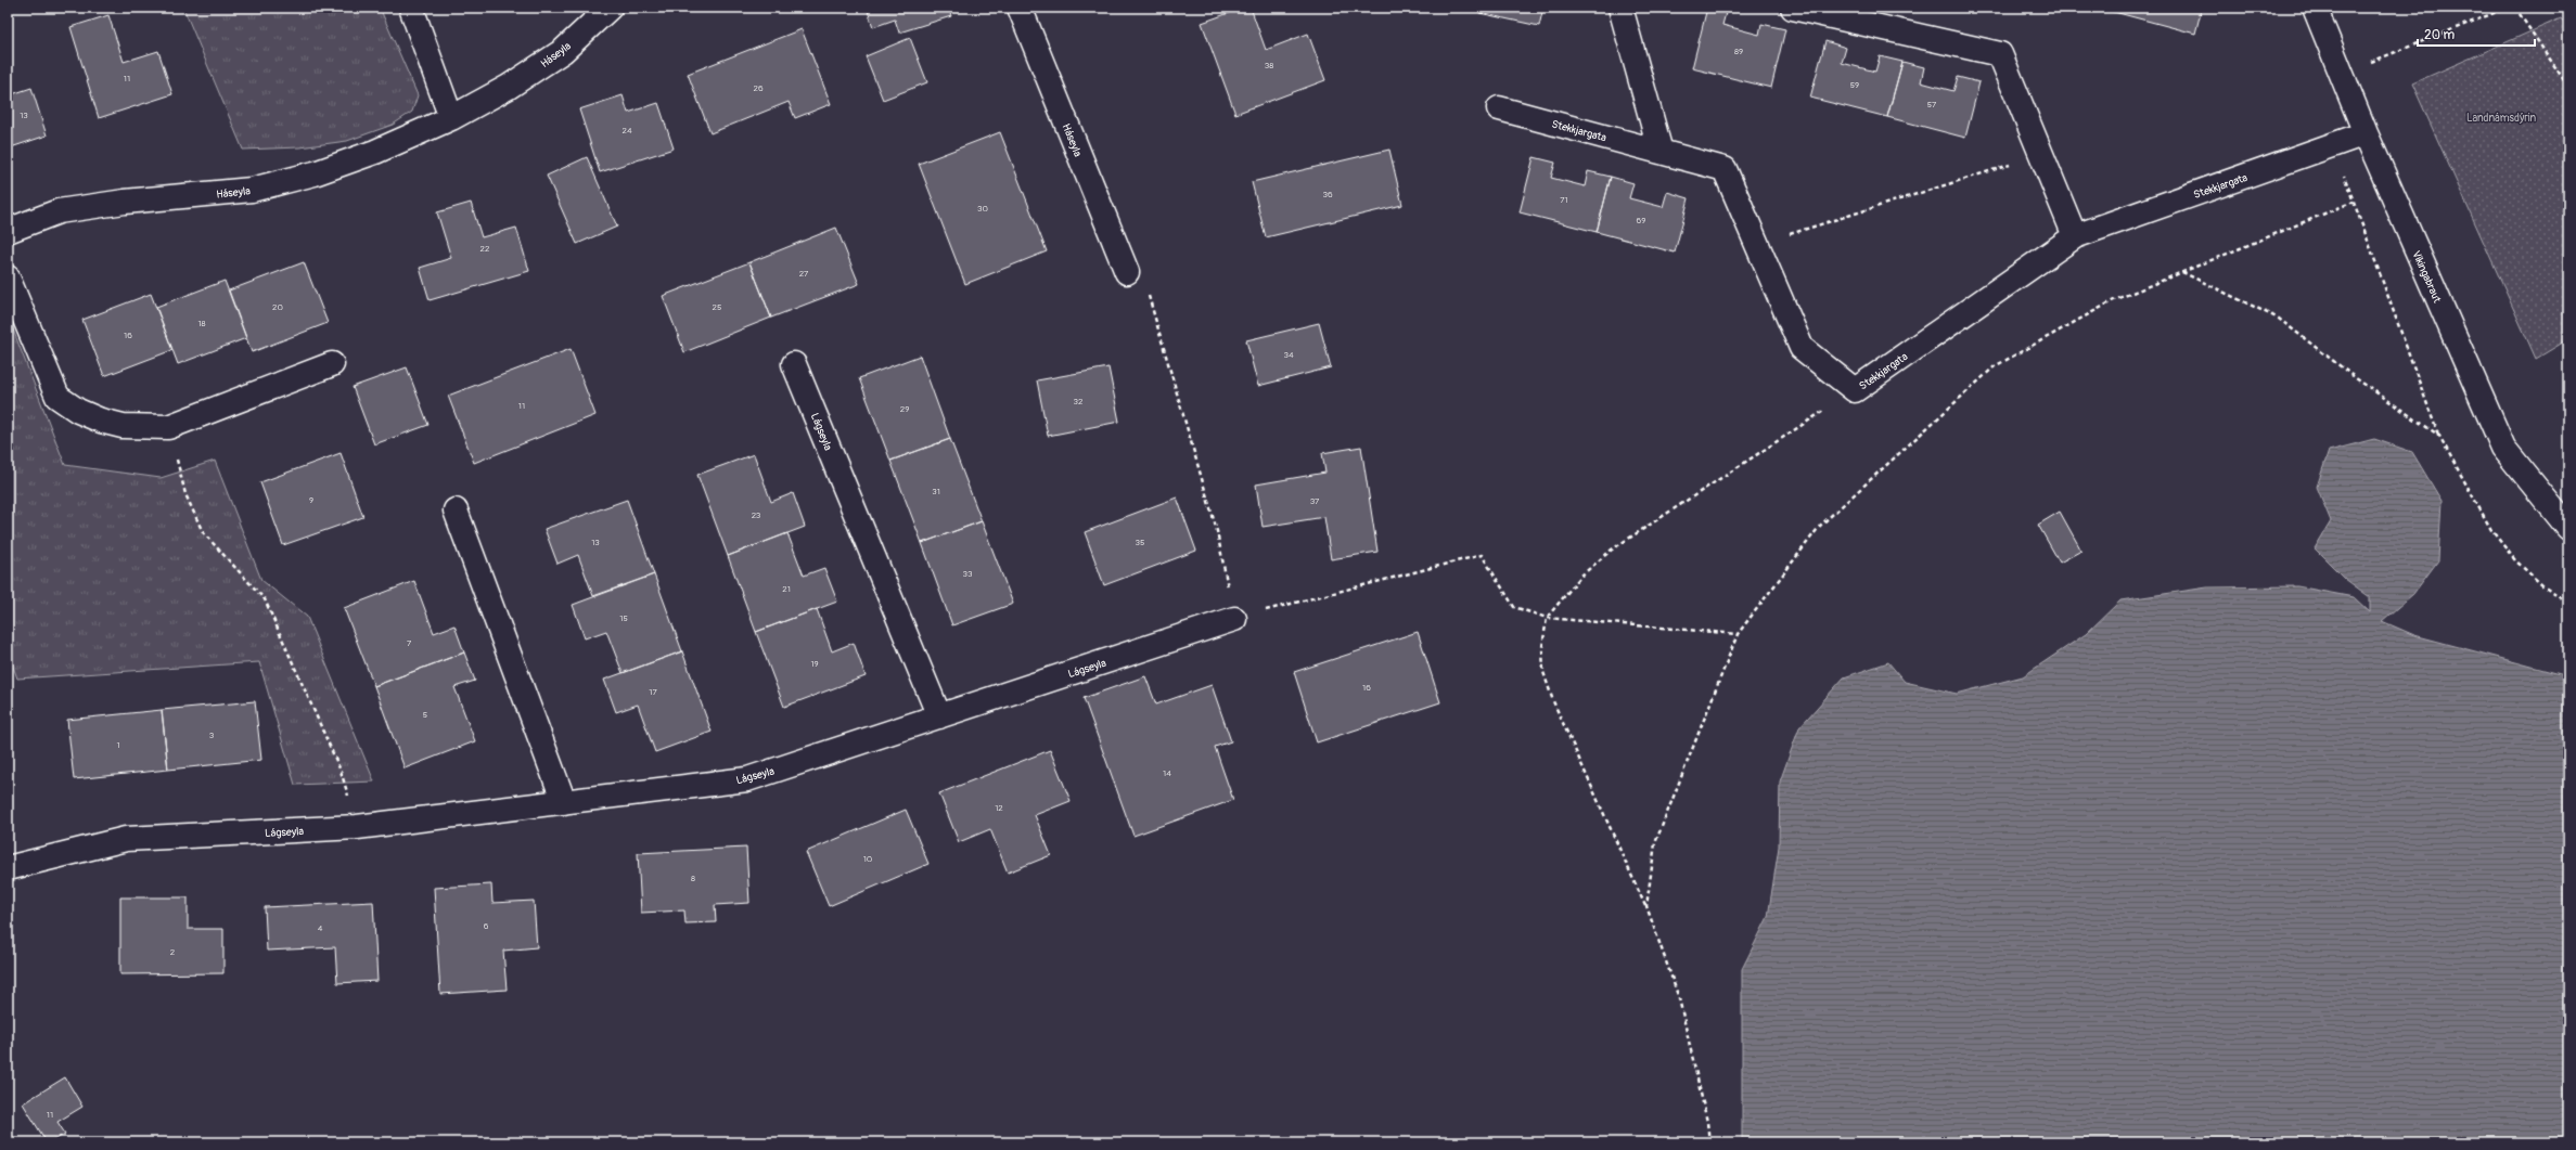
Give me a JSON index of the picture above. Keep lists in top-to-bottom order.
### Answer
{
  "streets": {
    "street": [
      "Háseyla",
      "Stekkjargata",
      "Vikingabraut",
      "Lágseyla"
    ]
  },
  "crossings": [
    ["Stekkjargata", "Vikingabraut"]
  ],
  "parks": ["Landnámsdýrin"],
  "house_numbers": [
    "89",
    "38",
    "11",
    "59",
    "26",
    "57",
    "13",
    "24",
    "36",
    "71",
    "30",
    "69",
    "22",
    "27",
    "20",
    "25",
    "18",
    "16",
    "34",
    "32",
    "11",
    "29",
    "31",
    "9",
    "37",
    "23",
    "13",
    "35",
    "33",
    "21",
    "15",
    "7",
    "19",
    "16",
    "17",
    "5",
    "3",
    "1",
    "14",
    "12",
    "10",
    "8",
    "6",
    "4",
    "2",
    "11"
  ],
  "scale_bar": "20 m"
}
